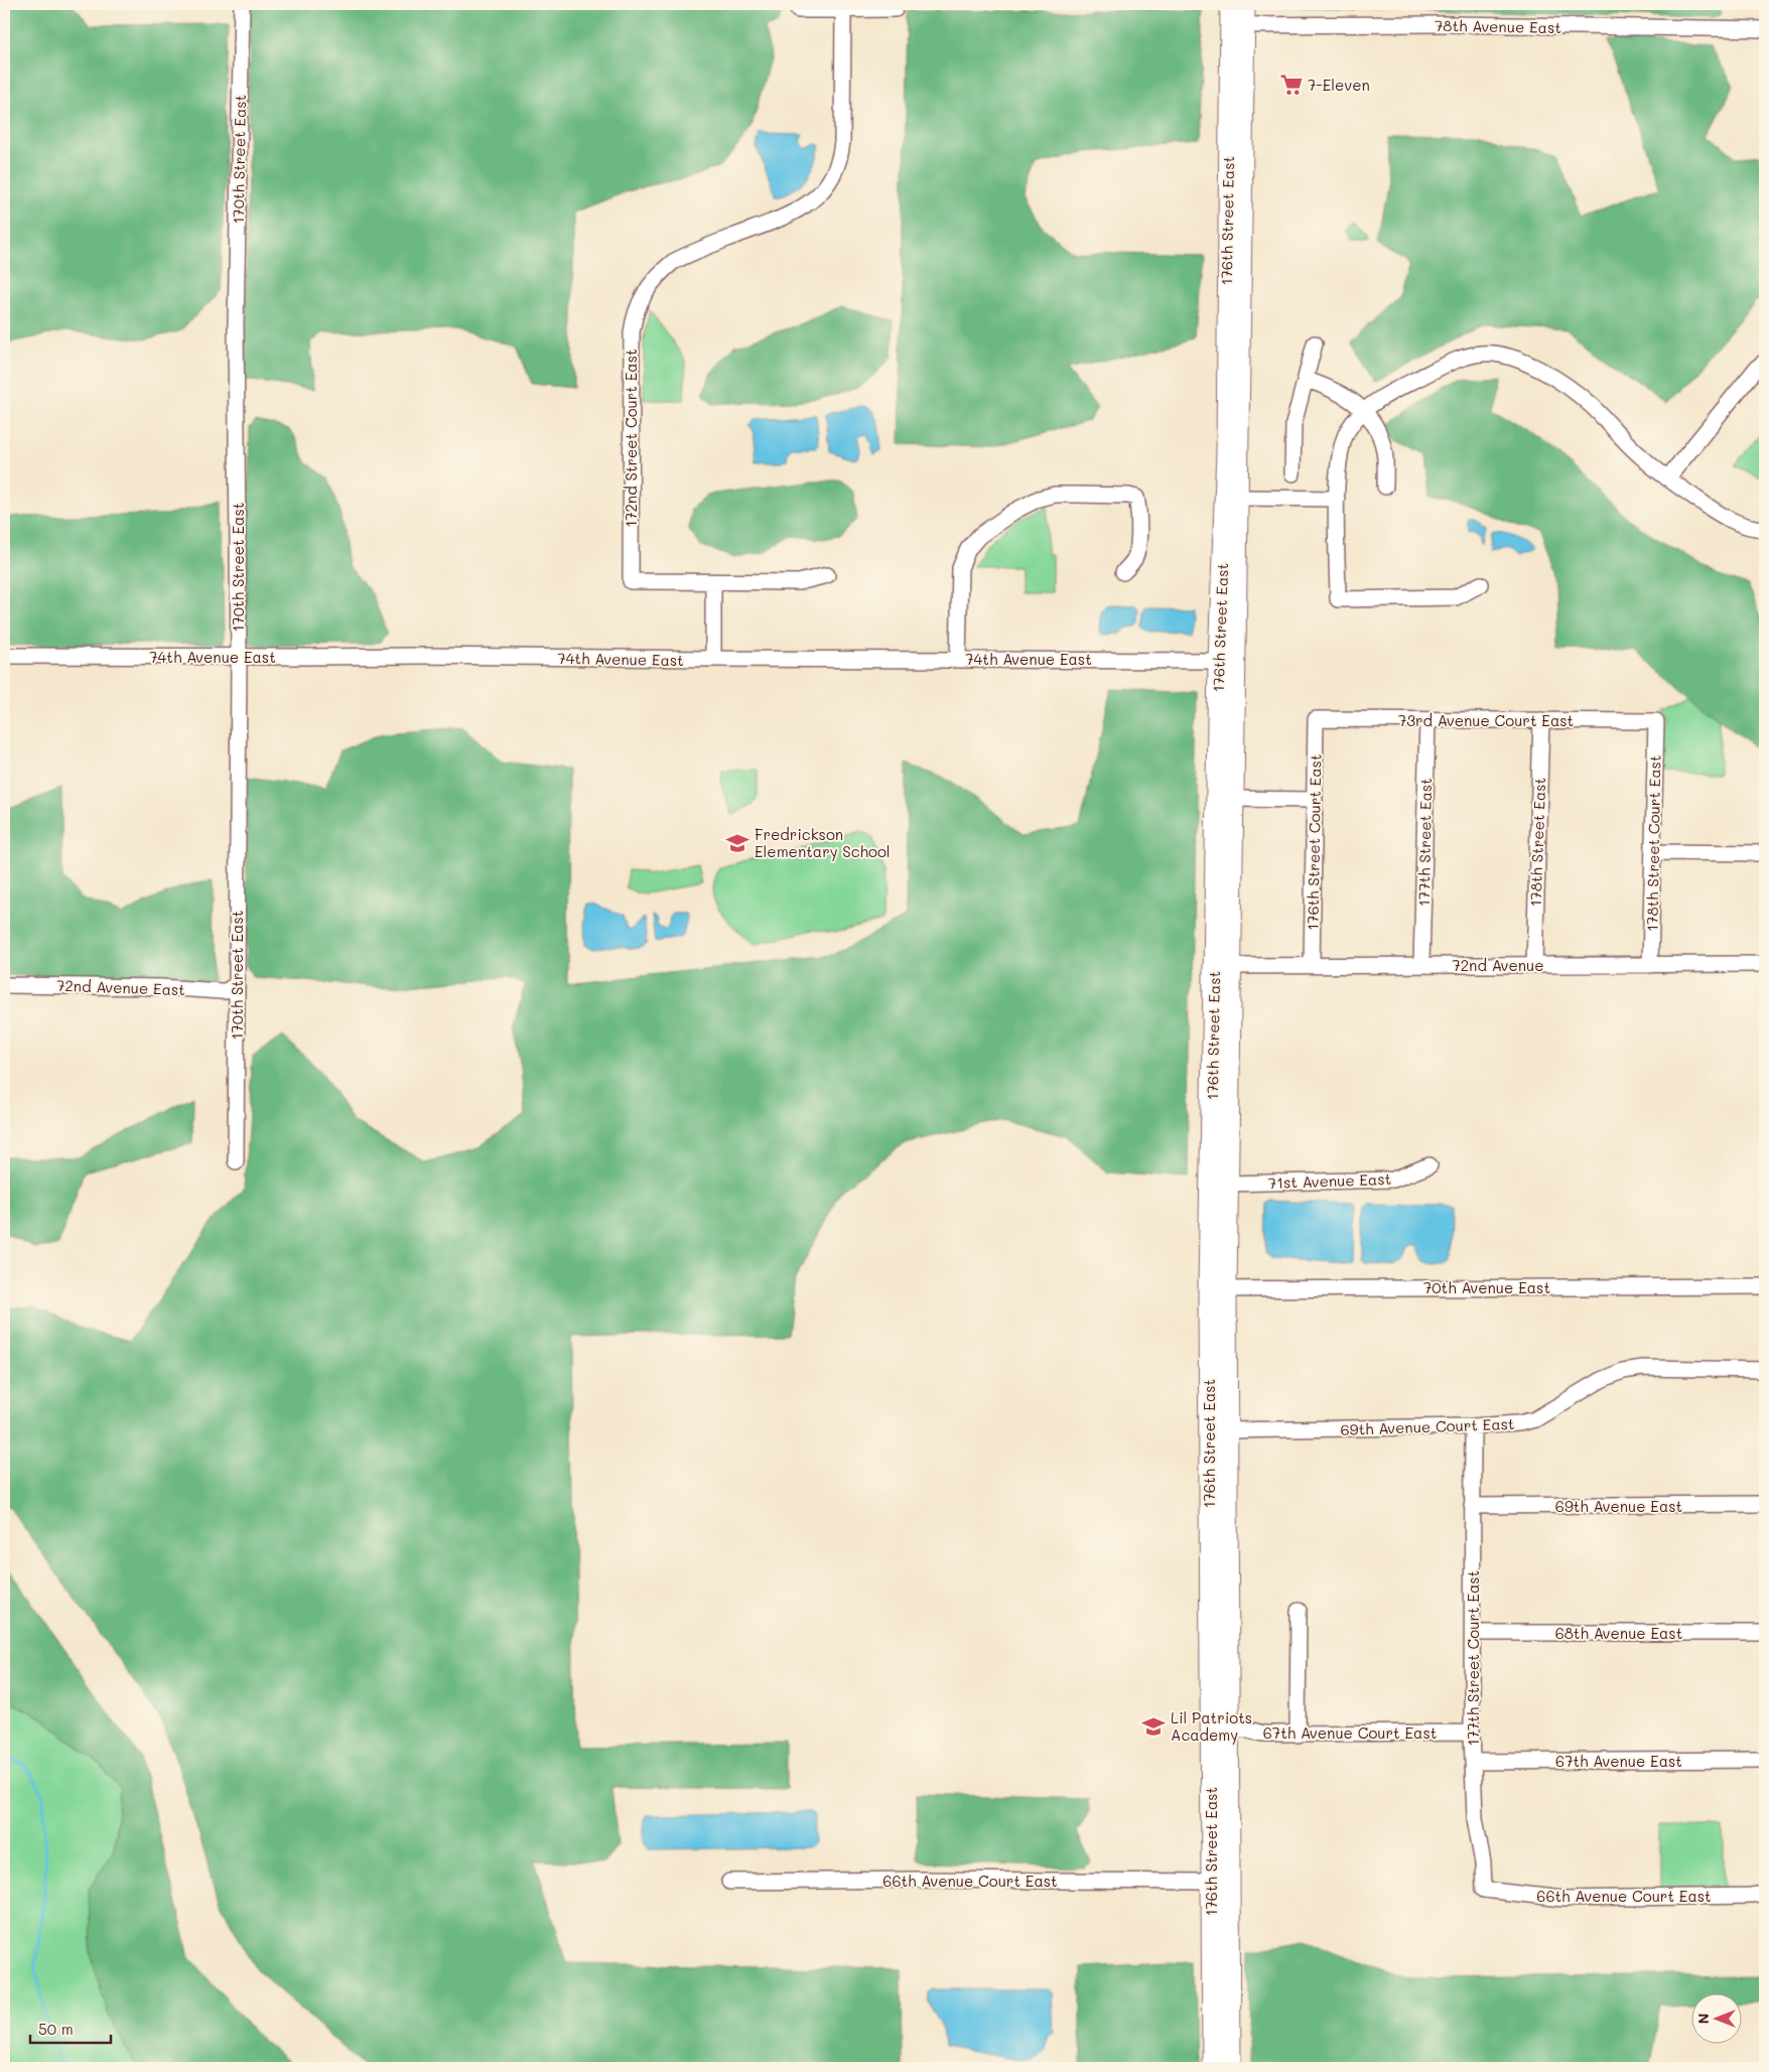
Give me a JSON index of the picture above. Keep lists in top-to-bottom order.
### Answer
{
  "streets": {
    "main road": ["176th Street East"],
    "street": [
      "78th Avenue East",
      "170th Street East",
      "172nd Street Court East",
      "74th Avenue East",
      "73rd Avenue Court East",
      "176th Street Court East",
      "177th Street East",
      "178th Street East",
      "178th Street Court East",
      "72nd Avenue",
      "72nd Avenue East",
      "71st Avenue East",
      "70th Avenue East",
      "69th Avenue Court East",
      "69th Avenue East",
      "68th Avenue East",
      "177th Street Court East",
      "67th Avenue Court East",
      "67th Avenue East",
      "66th Avenue Court East"
    ]
  },
  "crossings": [
    ["78th Avenue East", "176th Street East"],
    ["170th Street East", "74th Avenue East"],
    ["170th Street East", "72nd Avenue East"],
    ["176th Street East", "74th Avenue East"],
    ["176th Street East", "72nd Avenue"],
    ["176th Street East", "71st Avenue East"],
    ["176th Street East", "70th Avenue East"],
    ["176th Street East", "69th Avenue Court East"],
    ["176th Street East", "67th Avenue Court East"],
    ["176th Street East", "66th Avenue Court East"],
    ["73rd Avenue Court East", "176th Street Court East"],
    ["73rd Avenue Court East", "177th Street East"],
    ["73rd Avenue Court East", "178th Street East"],
    ["73rd Avenue Court East", "178th Street Court East"],
    ["176th Street Court East", "72nd Avenue"],
    ["177th Street East", "72nd Avenue"],
    ["178th Street East", "72nd Avenue"],
    ["178th Street Court East", "72nd Avenue"],
    ["69th Avenue Court East", "177th Street Court East"],
    ["69th Avenue East", "177th Street Court East"],
    ["68th Avenue East", "177th Street Court East"],
    ["177th Street Court East", "67th Avenue Court East"],
    ["177th Street Court East", "67th Avenue East"],
    ["177th Street Court East", "66th Avenue Court East"]
  ],
  "places": {
    "supermarket": ["7-Eleven"],
    "school or university": ["Fredrickson Elementary School", "Lil Patriots Academy"]
  },
  "scale_bar": "50 m",
  "north": "left"
}
